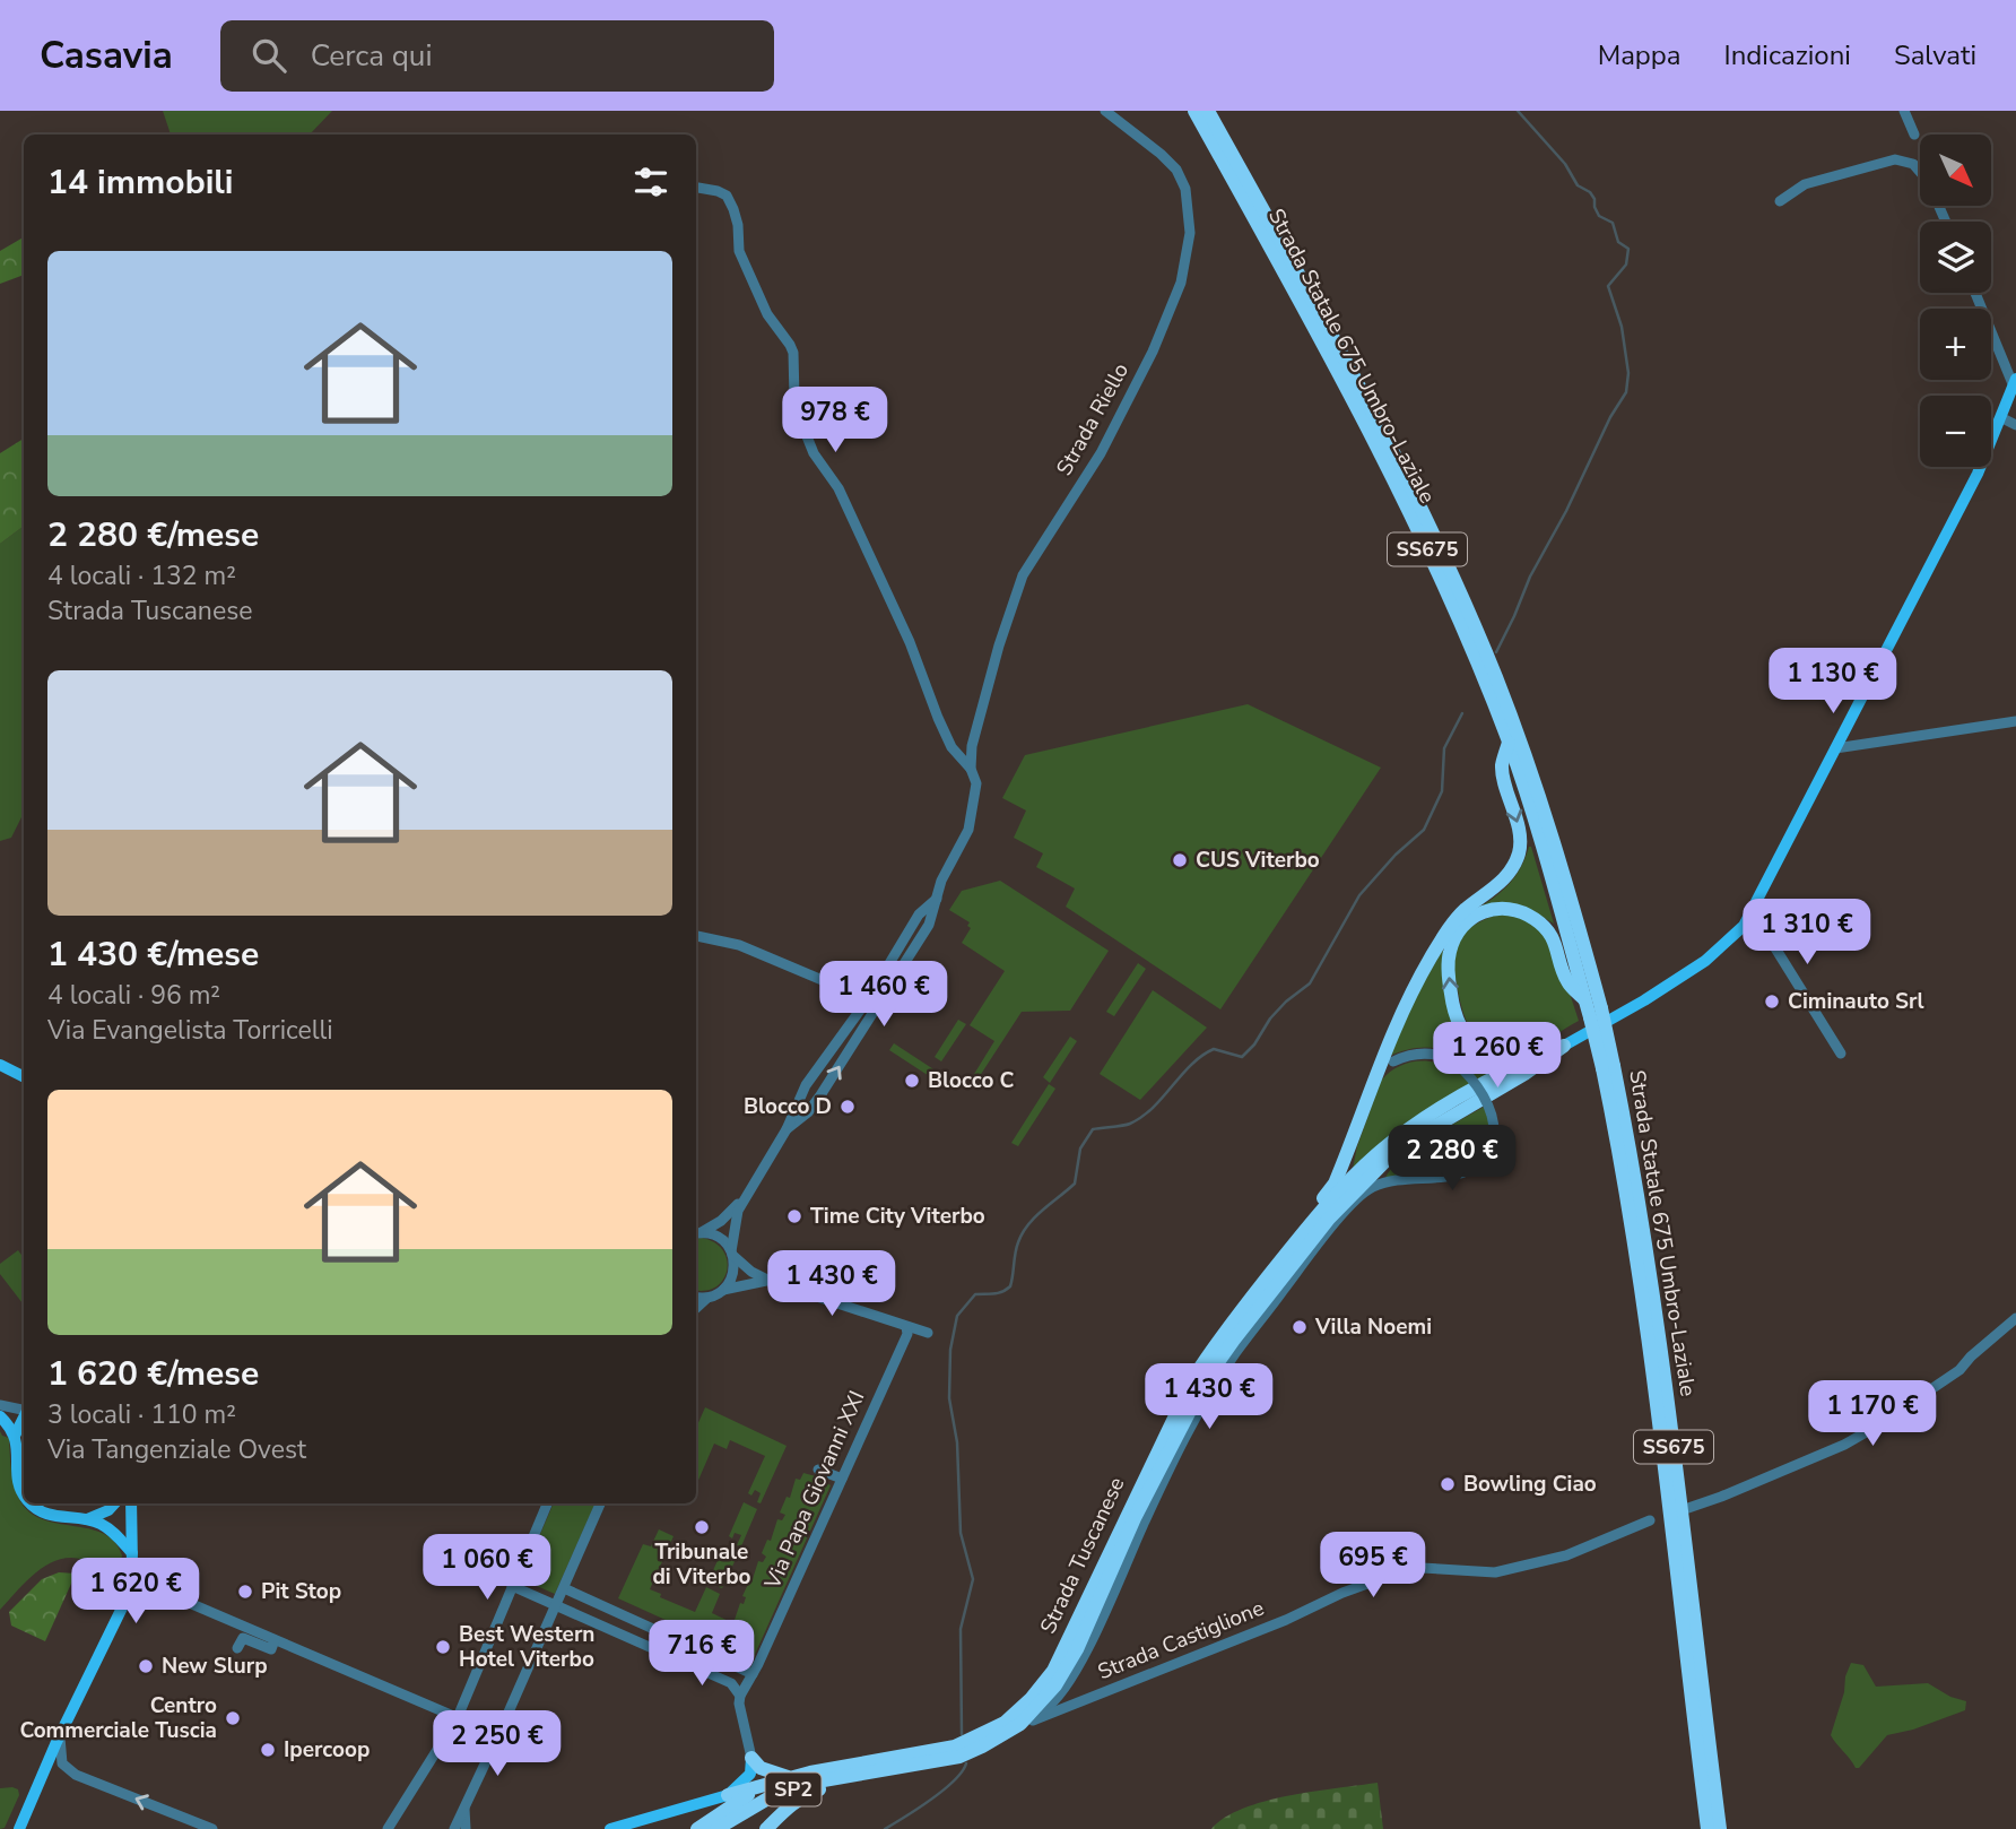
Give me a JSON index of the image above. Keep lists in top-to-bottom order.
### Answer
{
  "streets": {
    "highway": [
      "Strada Statale 675 Umbro-Laziale",
      "SS675",
      "Strada Tuscanese",
      "SP2"
    ],
    "street": ["Strada Riello", "Via Papa Giovanni XXI", "Strada Castiglione"]
  },
  "crossings": [
    ["Strada Tuscanese", "Strada Castiglione"],
    ["Strada Tuscanese", "SP2"]
  ],
  "places": [
    "CUS Viterbo",
    "Ciminauto Srl",
    "Blocco C",
    "Blocco D",
    "Time City Viterbo",
    "Villa Noemi",
    "Bowling Ciao",
    "Tribunale di Viterbo",
    "Pit Stop",
    "Best Western Hotel Viterbo",
    "New Slurp",
    "Centro Commerciale Tuscia",
    "Ipercoop"
  ],
  "north": "bottom right",
  "page": {
    "header": "Casavia",
    "search": "Cerca qui",
    "nav": ["Mappa", "Indicazioni", "Salvati"],
    "map_buttons": ["+", "−"],
    "heading": "14 immobili",
    "list": [
      {
        "name": "2 280 €/mese",
        "note": "4 locali · 132 m² · Strada Tuscanese"
      },
      {
        "name": "1 430 €/mese",
        "note": "4 locali · 96 m² · Via Evangelista Torricelli"
      },
      {
        "name": "1 620 €/mese",
        "note": "3 locali · 110 m² · Via Tangenziale Ovest"
      }
    ],
    "price": [
      "978 €",
      "1 130 €",
      "1 310 €",
      "1 460 €",
      "1 260 €",
      "2 280 €",
      "1 430 €",
      "1 430 €",
      "1 170 €",
      "695 €",
      "1 060 €",
      "1 620 €",
      "716 €",
      "2 250 €"
    ]
  }
}
